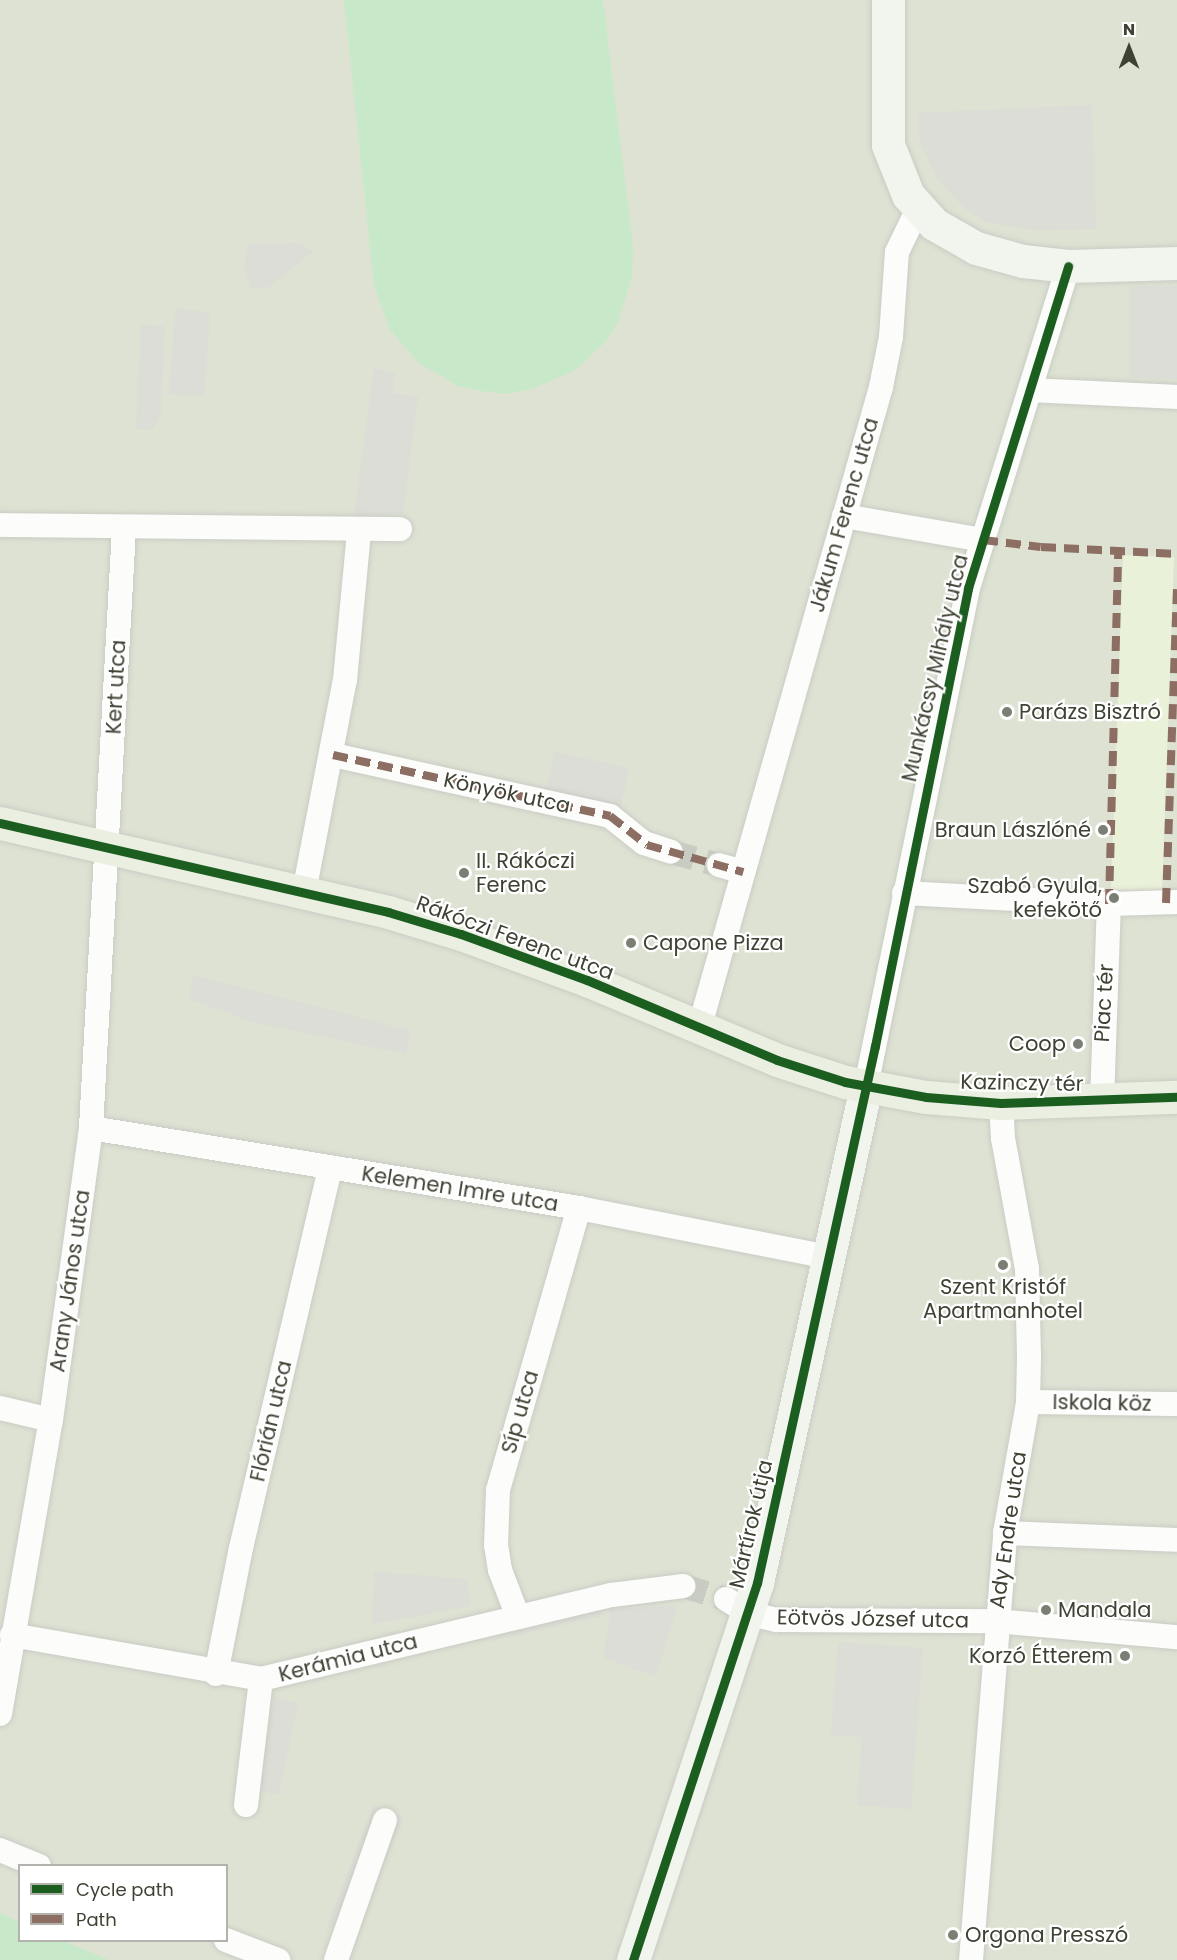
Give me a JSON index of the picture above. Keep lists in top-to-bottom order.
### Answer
{
  "streets": {
    "main road": ["Rákóczi Ferenc utca", "Kazinczy tér"],
    "street": [
      "Jákum Ferenc utca",
      "Munkácsy Mihály utca",
      "Kert utca",
      "Könyök utca",
      "Piac tér",
      "Kelemen Imre utca",
      "Arany János utca",
      "Iskola köz",
      "Síp utca",
      "Flórián utca",
      "Mártírok útja",
      "Ady Endre utca",
      "Eötvös József utca",
      "Kerámia utca"
    ]
  },
  "crossings": [
    ["Jákum Ferenc utca", "Rákóczi Ferenc utca"],
    ["Munkácsy Mihály utca", "Rákóczi Ferenc utca"],
    ["Munkácsy Mihály utca", "Kazinczy tér"],
    ["Munkácsy Mihály utca", "Mártírok útja"],
    ["Kert utca", "Rákóczi Ferenc utca"],
    ["Kert utca", "Arany János utca"],
    ["Rákóczi Ferenc utca", "Kazinczy tér"],
    ["Rákóczi Ferenc utca", "Arany János utca"],
    ["Rákóczi Ferenc utca", "Mártírok útja"],
    ["Piac tér", "Kazinczy tér"],
    ["Kazinczy tér", "Mártírok útja"],
    ["Kazinczy tér", "Ady Endre utca"],
    ["Kelemen Imre utca", "Arany János utca"],
    ["Kelemen Imre utca", "Síp utca"],
    ["Kelemen Imre utca", "Flórián utca"],
    ["Kelemen Imre utca", "Mártírok útja"],
    ["Arany János utca", "Kerámia utca"],
    ["Iskola köz", "Ady Endre utca"],
    ["Síp utca", "Kerámia utca"],
    ["Flórián utca", "Kerámia utca"],
    ["Mártírok útja", "Eötvös József utca"],
    ["Ady Endre utca", "Eötvös József utca"]
  ],
  "places": [
    "Parázs Bisztró",
    "Braun Lászlóné",
    "II. Rákóczi Ferenc",
    "Szabó Gyula, kefekötő",
    "Capone Pizza",
    "Coop",
    "Szent Kristóf Apartmanhotel",
    "Mandala",
    "Korzó Étterem",
    "Orgona Presszó"
  ],
  "legend": ["Cycle path", "Path"],
  "north": "top"
}
